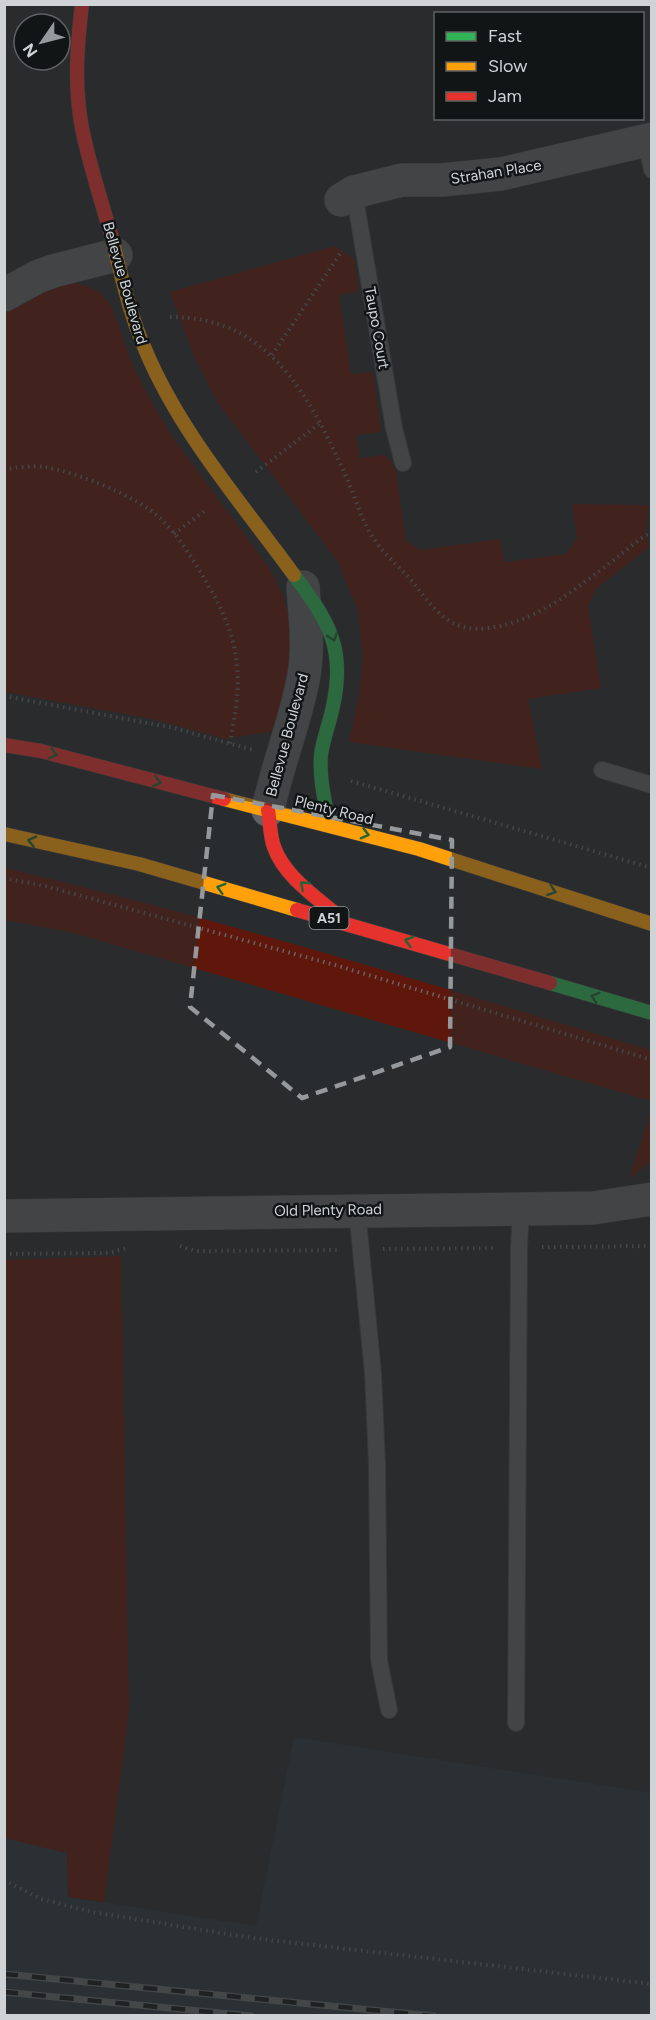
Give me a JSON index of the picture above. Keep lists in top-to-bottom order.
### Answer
{
  "streets": {
    "main road": ["Bellevue Boulevard", "Plenty Road", "A51"],
    "street": ["Strahan Place", "Old Plenty Road"],
    "lane": ["Taupo Court"]
  },
  "crossings": [
    ["Strahan Place", "Taupo Court"],
    ["Bellevue Boulevard", "Plenty Road"]
  ],
  "legend": ["Fast", "Slow", "Jam"],
  "north": "bottom left"
}
